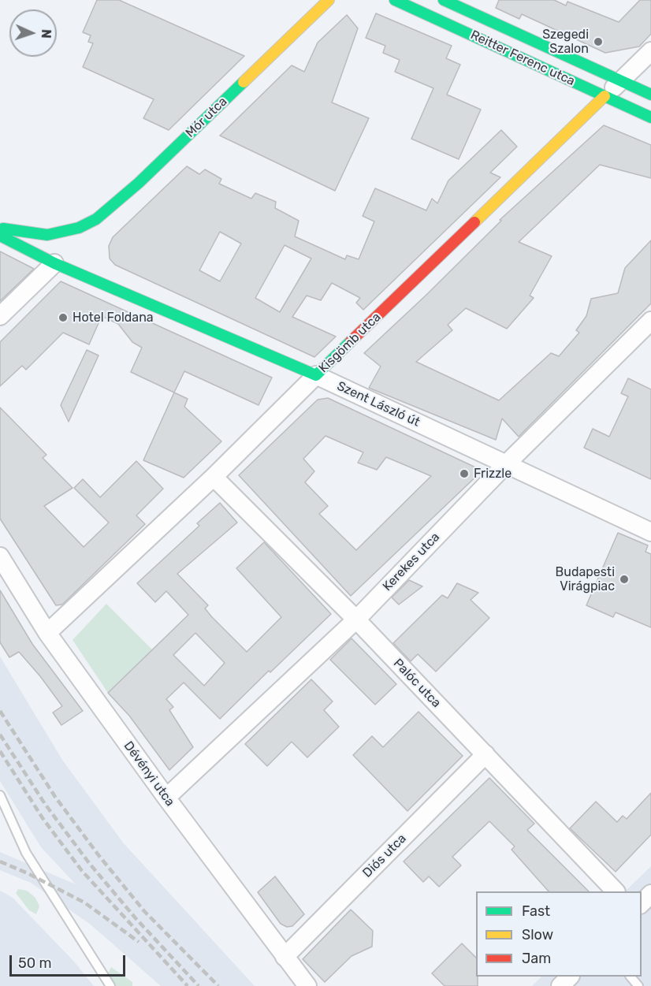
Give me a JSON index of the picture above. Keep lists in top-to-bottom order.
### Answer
{
  "streets": {
    "street": [
      "Reitter Ferenc utca",
      "Mór utca",
      "Kisgömb utca",
      "Szent László út",
      "Kerekes utca",
      "Palóc utca",
      "Dévényi utca",
      "Diós utca"
    ]
  },
  "crossings": [
    ["Reitter Ferenc utca", "Kisgömb utca"],
    ["Kisgömb utca", "Szent László út"],
    ["Kisgömb utca", "Palóc utca"],
    ["Kisgömb utca", "Dévényi utca"],
    ["Szent László út", "Kerekes utca"],
    ["Kerekes utca", "Palóc utca"],
    ["Kerekes utca", "Dévényi utca"],
    ["Palóc utca", "Diós utca"],
    ["Dévényi utca", "Diós utca"]
  ],
  "places": [
    "Szegedi Szalon",
    "Hotel Foldana",
    "Frizzle",
    "Budapesti Virágpiac"
  ],
  "legend": ["Fast", "Slow", "Jam"],
  "scale_bar": "50 m",
  "north": "right"
}
